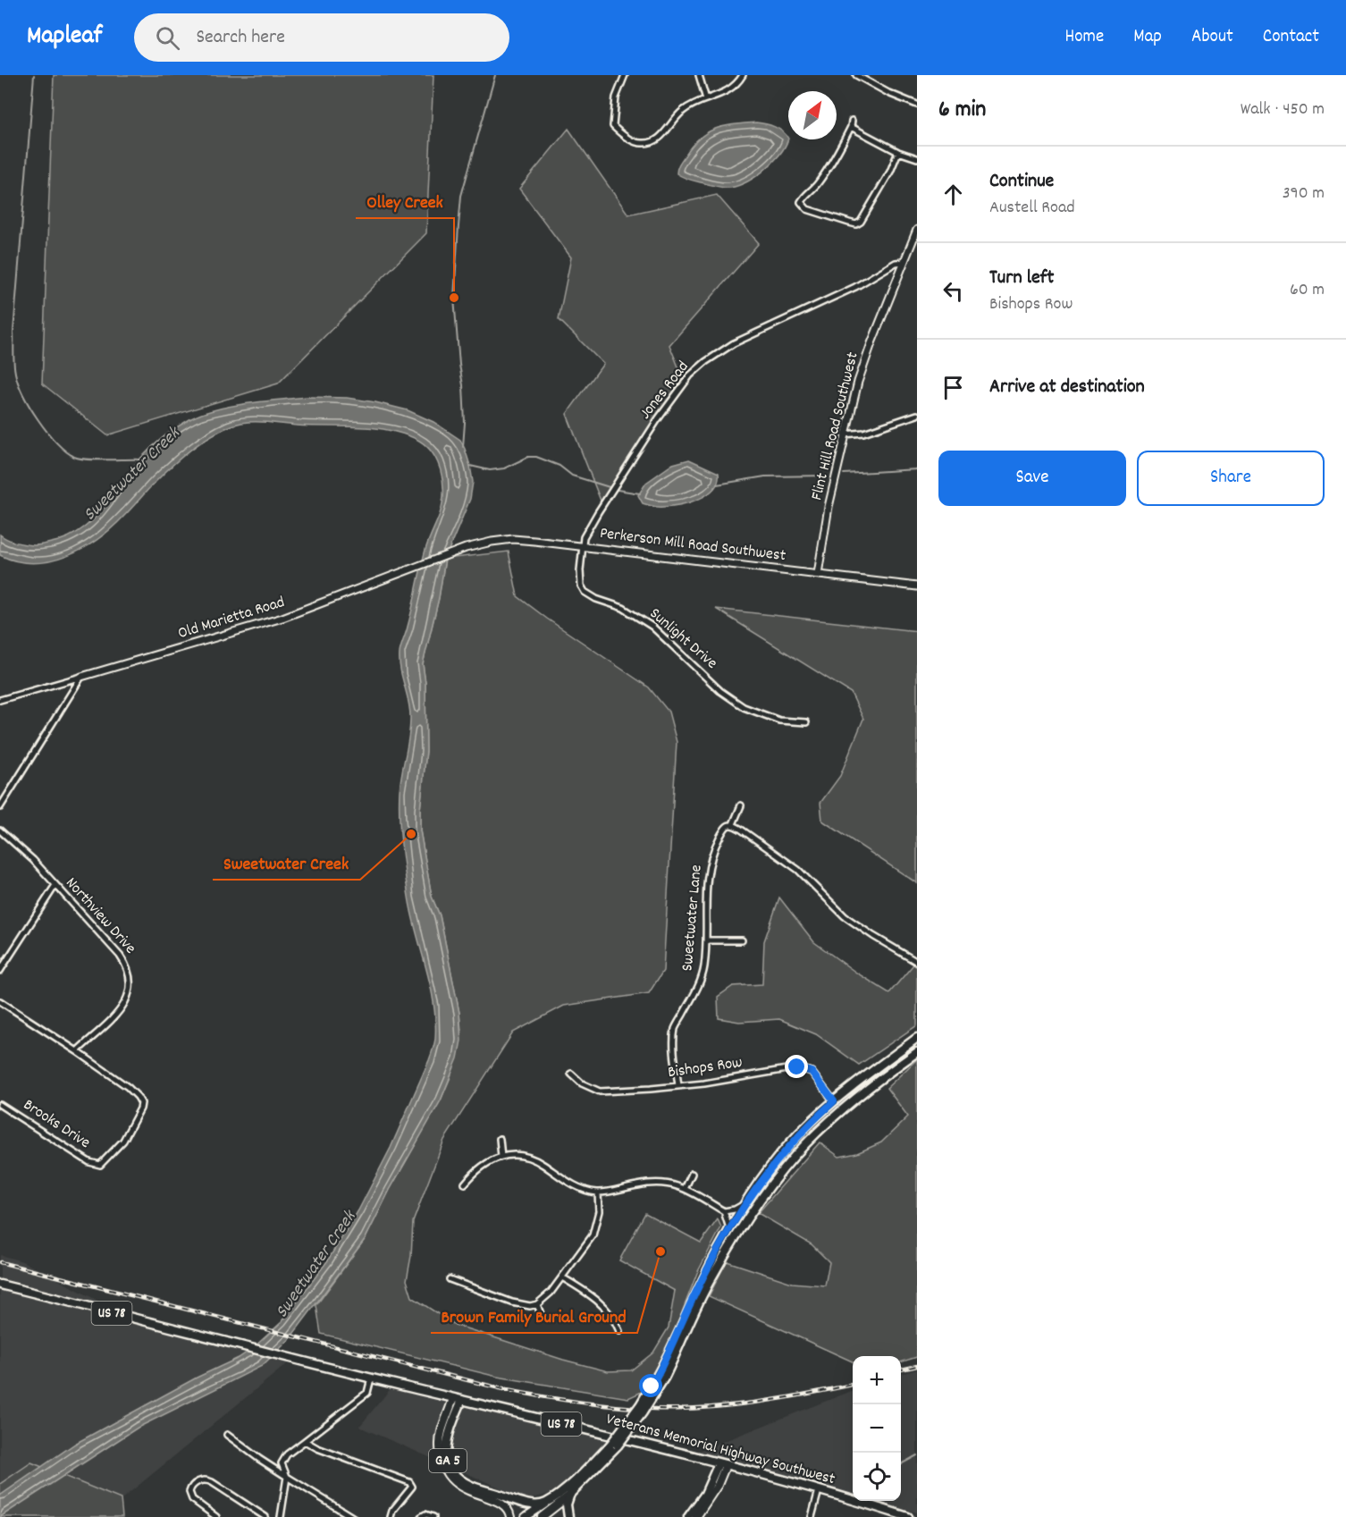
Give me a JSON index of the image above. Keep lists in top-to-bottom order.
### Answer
{
  "streets": {
    "main road": ["US 78", "Veterans Memorial Highway Southwest", "GA 5"],
    "street": [
      "Jones Road",
      "Flint Hill Road Southwest",
      "Perkerson Mill Road Southwest",
      "Old Marietta Road",
      "Sunlight Drive",
      "Northview Drive",
      "Sweetwater Lane",
      "Bishops Row",
      "Brooks Drive"
    ]
  },
  "crossings": [
    ["Jones Road", "Flint Hill Road Southwest"],
    ["Jones Road", "Perkerson Mill Road Southwest"],
    ["Jones Road", "Sunlight Drive"],
    ["Flint Hill Road Southwest", "Perkerson Mill Road Southwest"],
    ["Perkerson Mill Road Southwest", "Old Marietta Road"],
    ["Perkerson Mill Road Southwest", "Sunlight Drive"],
    ["Northview Drive", "Brooks Drive"],
    ["Sweetwater Lane", "Bishops Row"],
    ["US 78", "Veterans Memorial Highway Southwest"],
    ["US 78", "GA 5"],
    ["Veterans Memorial Highway Southwest", "GA 5"]
  ],
  "water": ["Sweetwater Creek"],
  "places": ["Olley Creek", "Sweetwater Creek", "Brown Family Burial Ground"],
  "north": "top right",
  "page": {
    "header": "Mapleaf",
    "search": "Search here",
    "nav": [
      "Home",
      "Map",
      "About",
      "Contact"
    ],
    "heading": ["6 min", "Walk · 450 m"],
    "list": [
      ["Continue", "Austell Road", "390 m"],
      ["Turn left", "Bishops Row", "60 m"],
      "Arrive at destination"
    ],
    "buttons": ["Save", "Share"],
    "map_buttons": ["+", "−"]
  }
}
